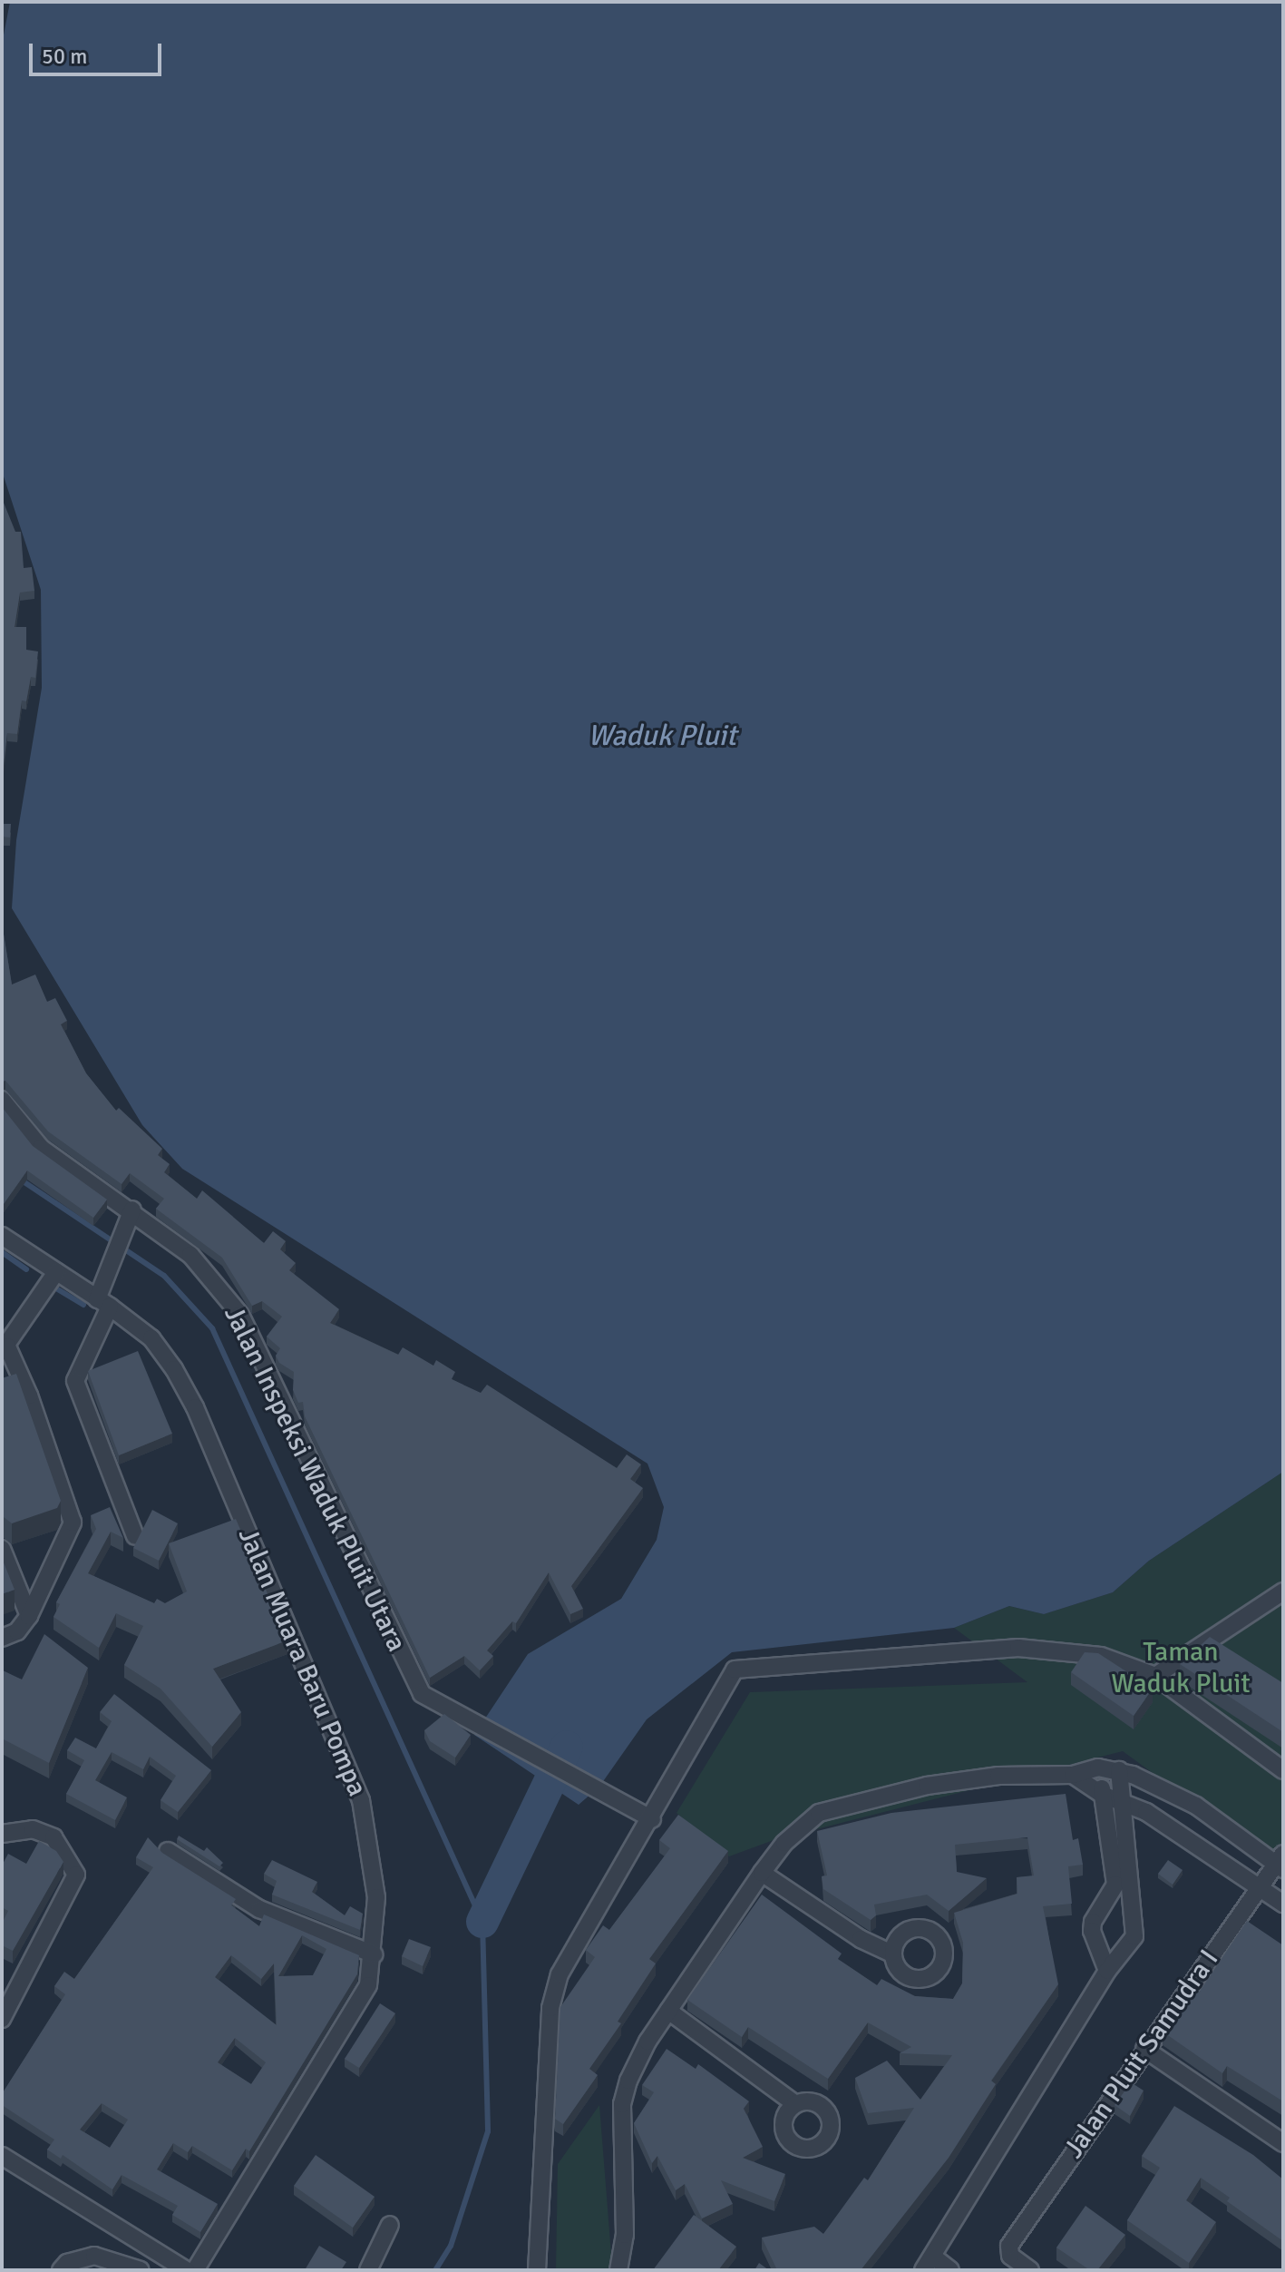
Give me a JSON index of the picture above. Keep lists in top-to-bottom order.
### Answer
{
  "streets": {
    "street": ["Jalan Inspeksi Waduk Pluit Utara", "Jalan Muara Baru Pompa", "Jalan Pluit Samudra I"]
  },
  "water": ["Waduk Pluit"],
  "parks": ["Taman Waduk Pluit"],
  "scale_bar": "50 m"
}
